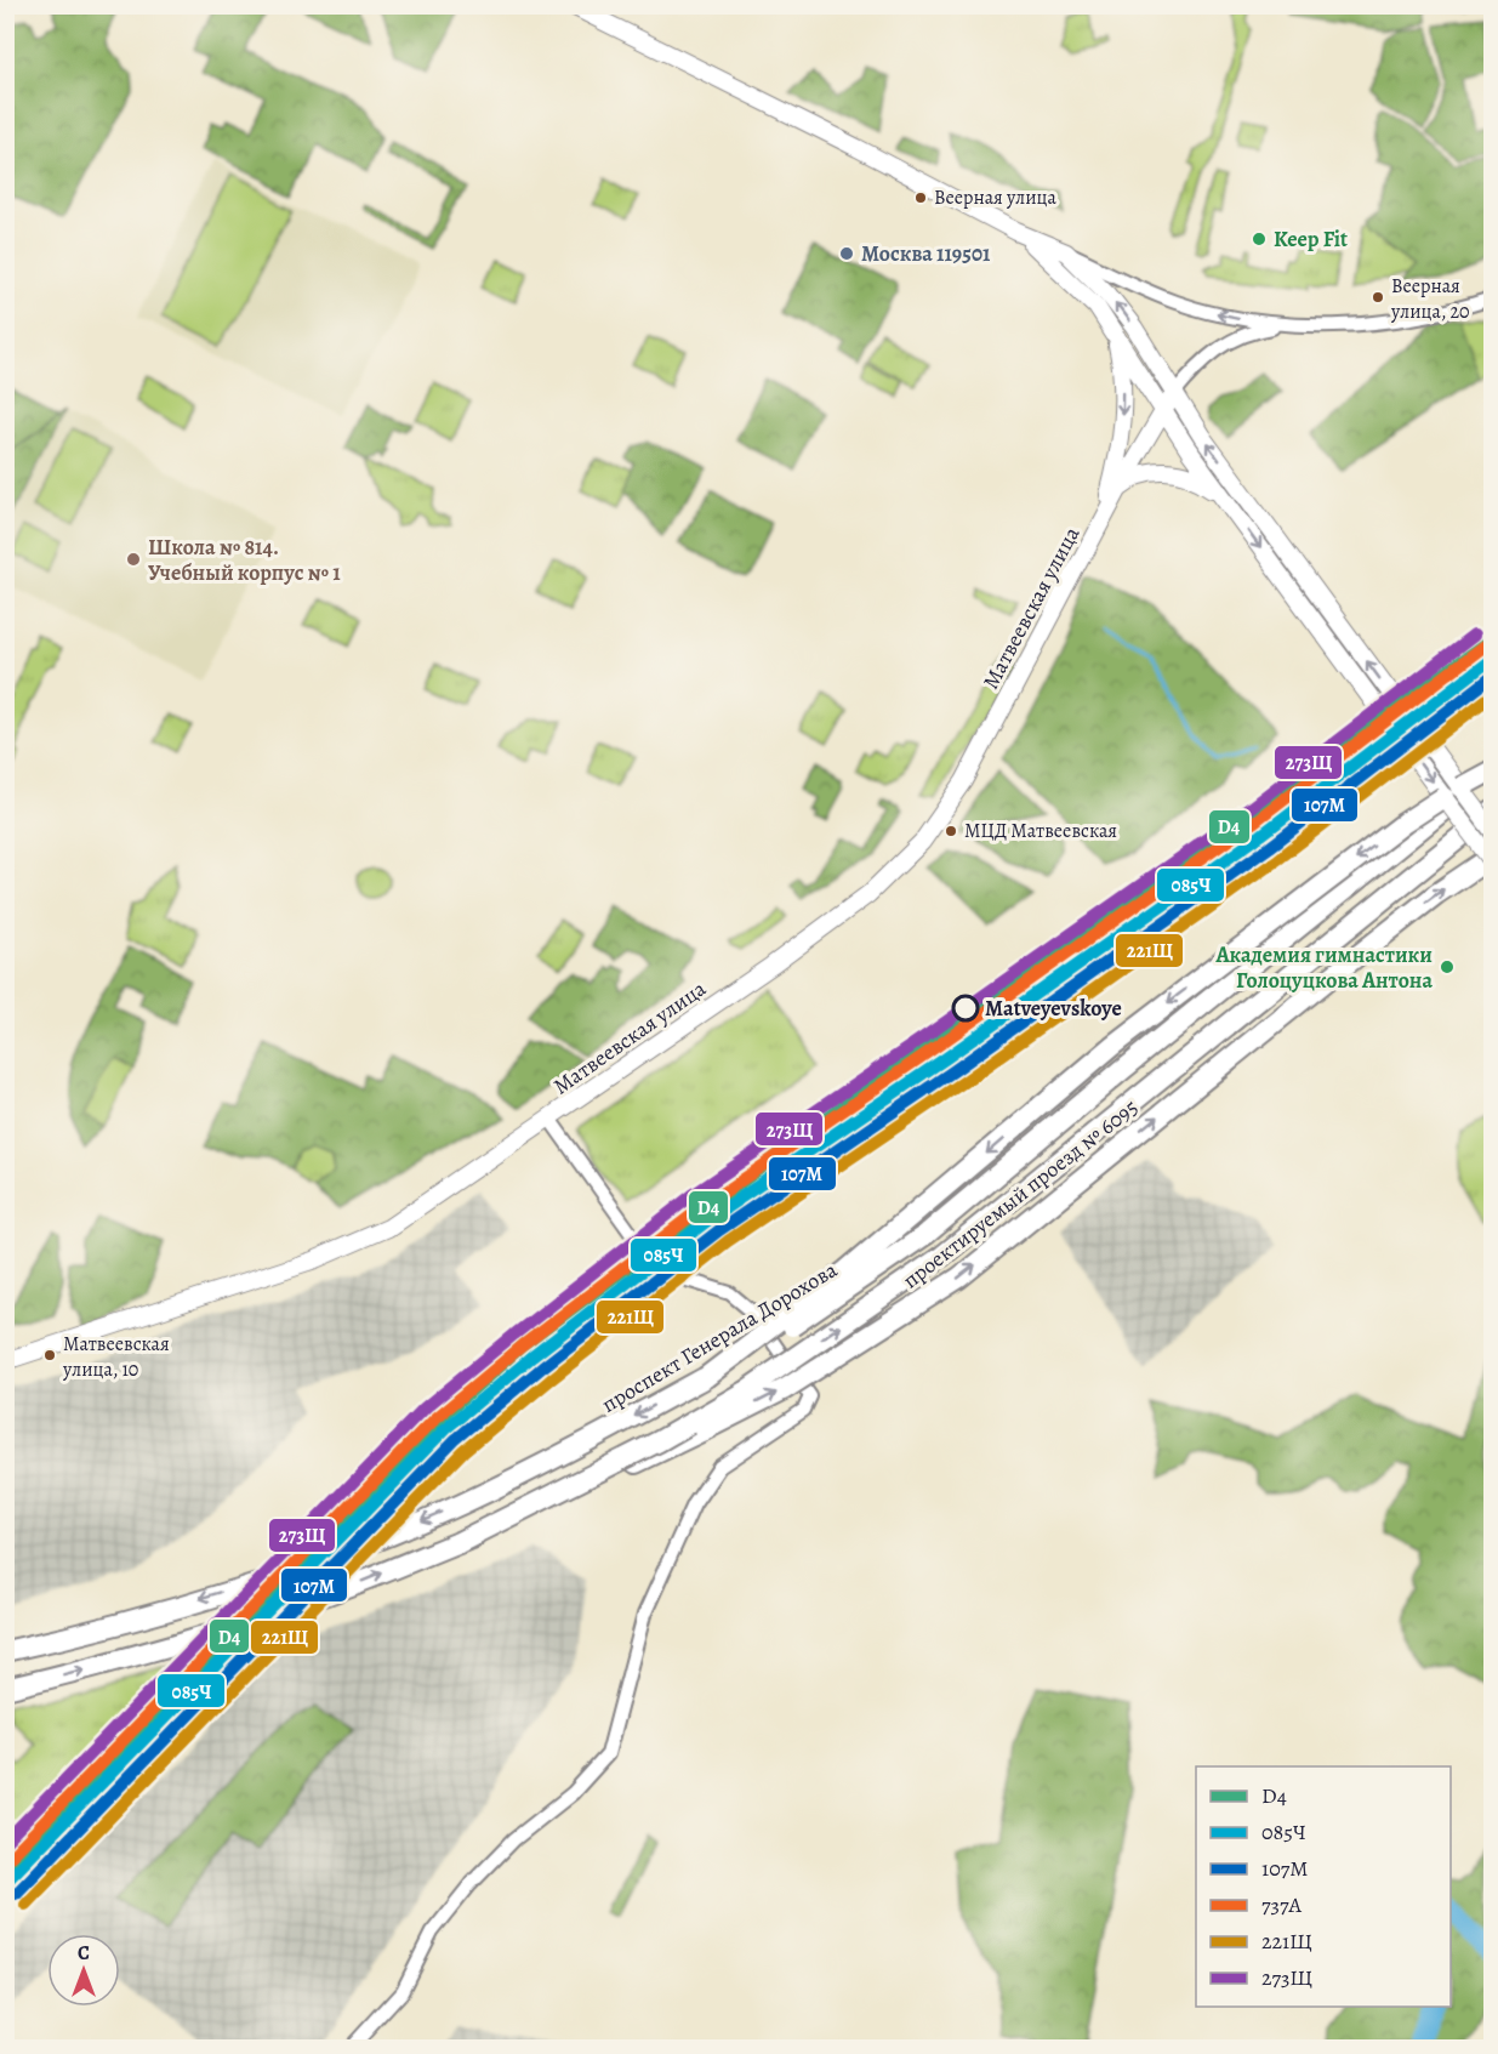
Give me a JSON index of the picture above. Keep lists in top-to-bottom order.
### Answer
{
  "streets": {
    "main road": ["проектируемый проезд № 6095", "проспект Генерала Дорохова"],
    "street": ["Матвеевская улица"]
  },
  "places": [
    "Веерная улица",
    "Keep Fit",
    "Москва 119501",
    "Веерная улица, 20",
    "Школа № 814. Учебный корпус № 1",
    "МЦД Матвеевская",
    "Академия гимнастики Голоцуцкова Антона",
    "Matveyevskoye",
    "Матвеевская улица, 10"
  ],
  "lines": [
    "transit line 273Щ",
    "transit line D4",
    "transit line 737А",
    "transit line 085Ч",
    "transit line 107М",
    "transit line 221Щ"
  ],
  "legend": [
    "D4",
    "085Ч",
    "107М",
    "737А",
    "221Щ",
    "273Щ"
  ],
  "north": "top"
}
